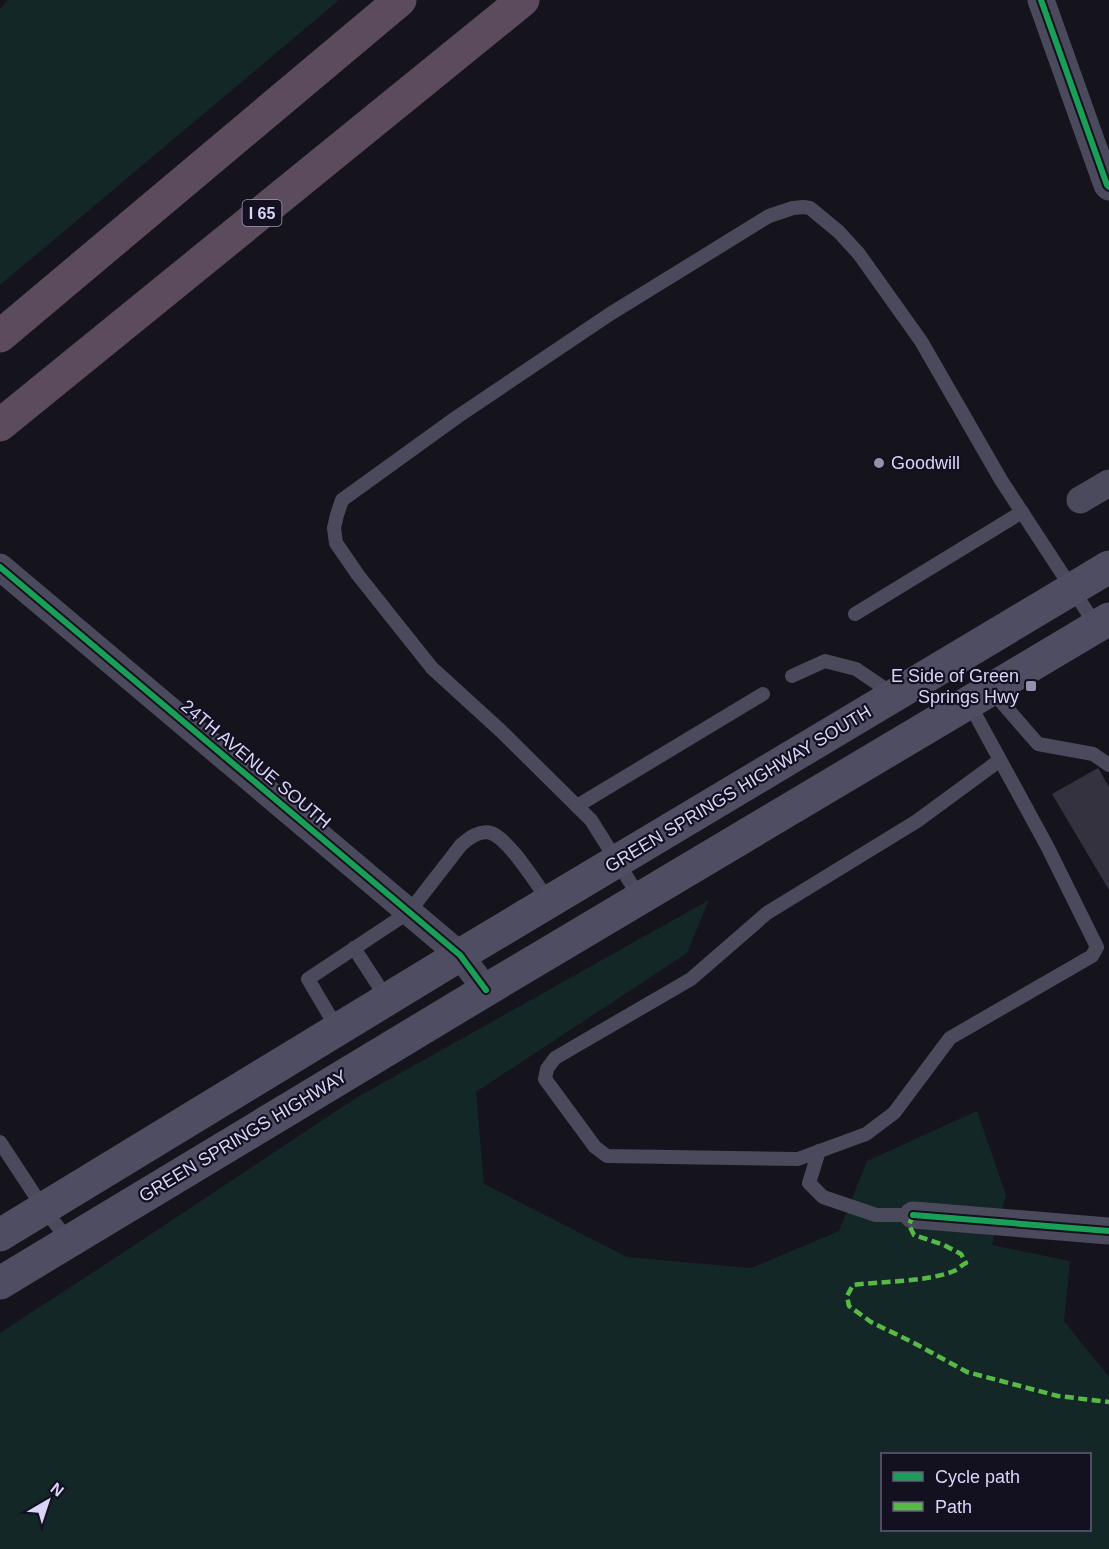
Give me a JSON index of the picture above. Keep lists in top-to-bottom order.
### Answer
{
  "streets": {
    "highway": ["I 65"],
    "main road": ["GREEN SPRINGS HIGHWAY SOUTH", "GREEN SPRINGS HIGHWAY"],
    "street": ["24TH AVENUE SOUTH"]
  },
  "crossings": [
    ["24TH AVENUE SOUTH", "GREEN SPRINGS HIGHWAY SOUTH"],
    ["24TH AVENUE SOUTH", "GREEN SPRINGS HIGHWAY"]
  ],
  "places": {
    "other": ["Goodwill"],
    "transit": ["E Side of Green Springs Hwy"]
  },
  "legend": ["Cycle path", "Path"],
  "north": "top right"
}
